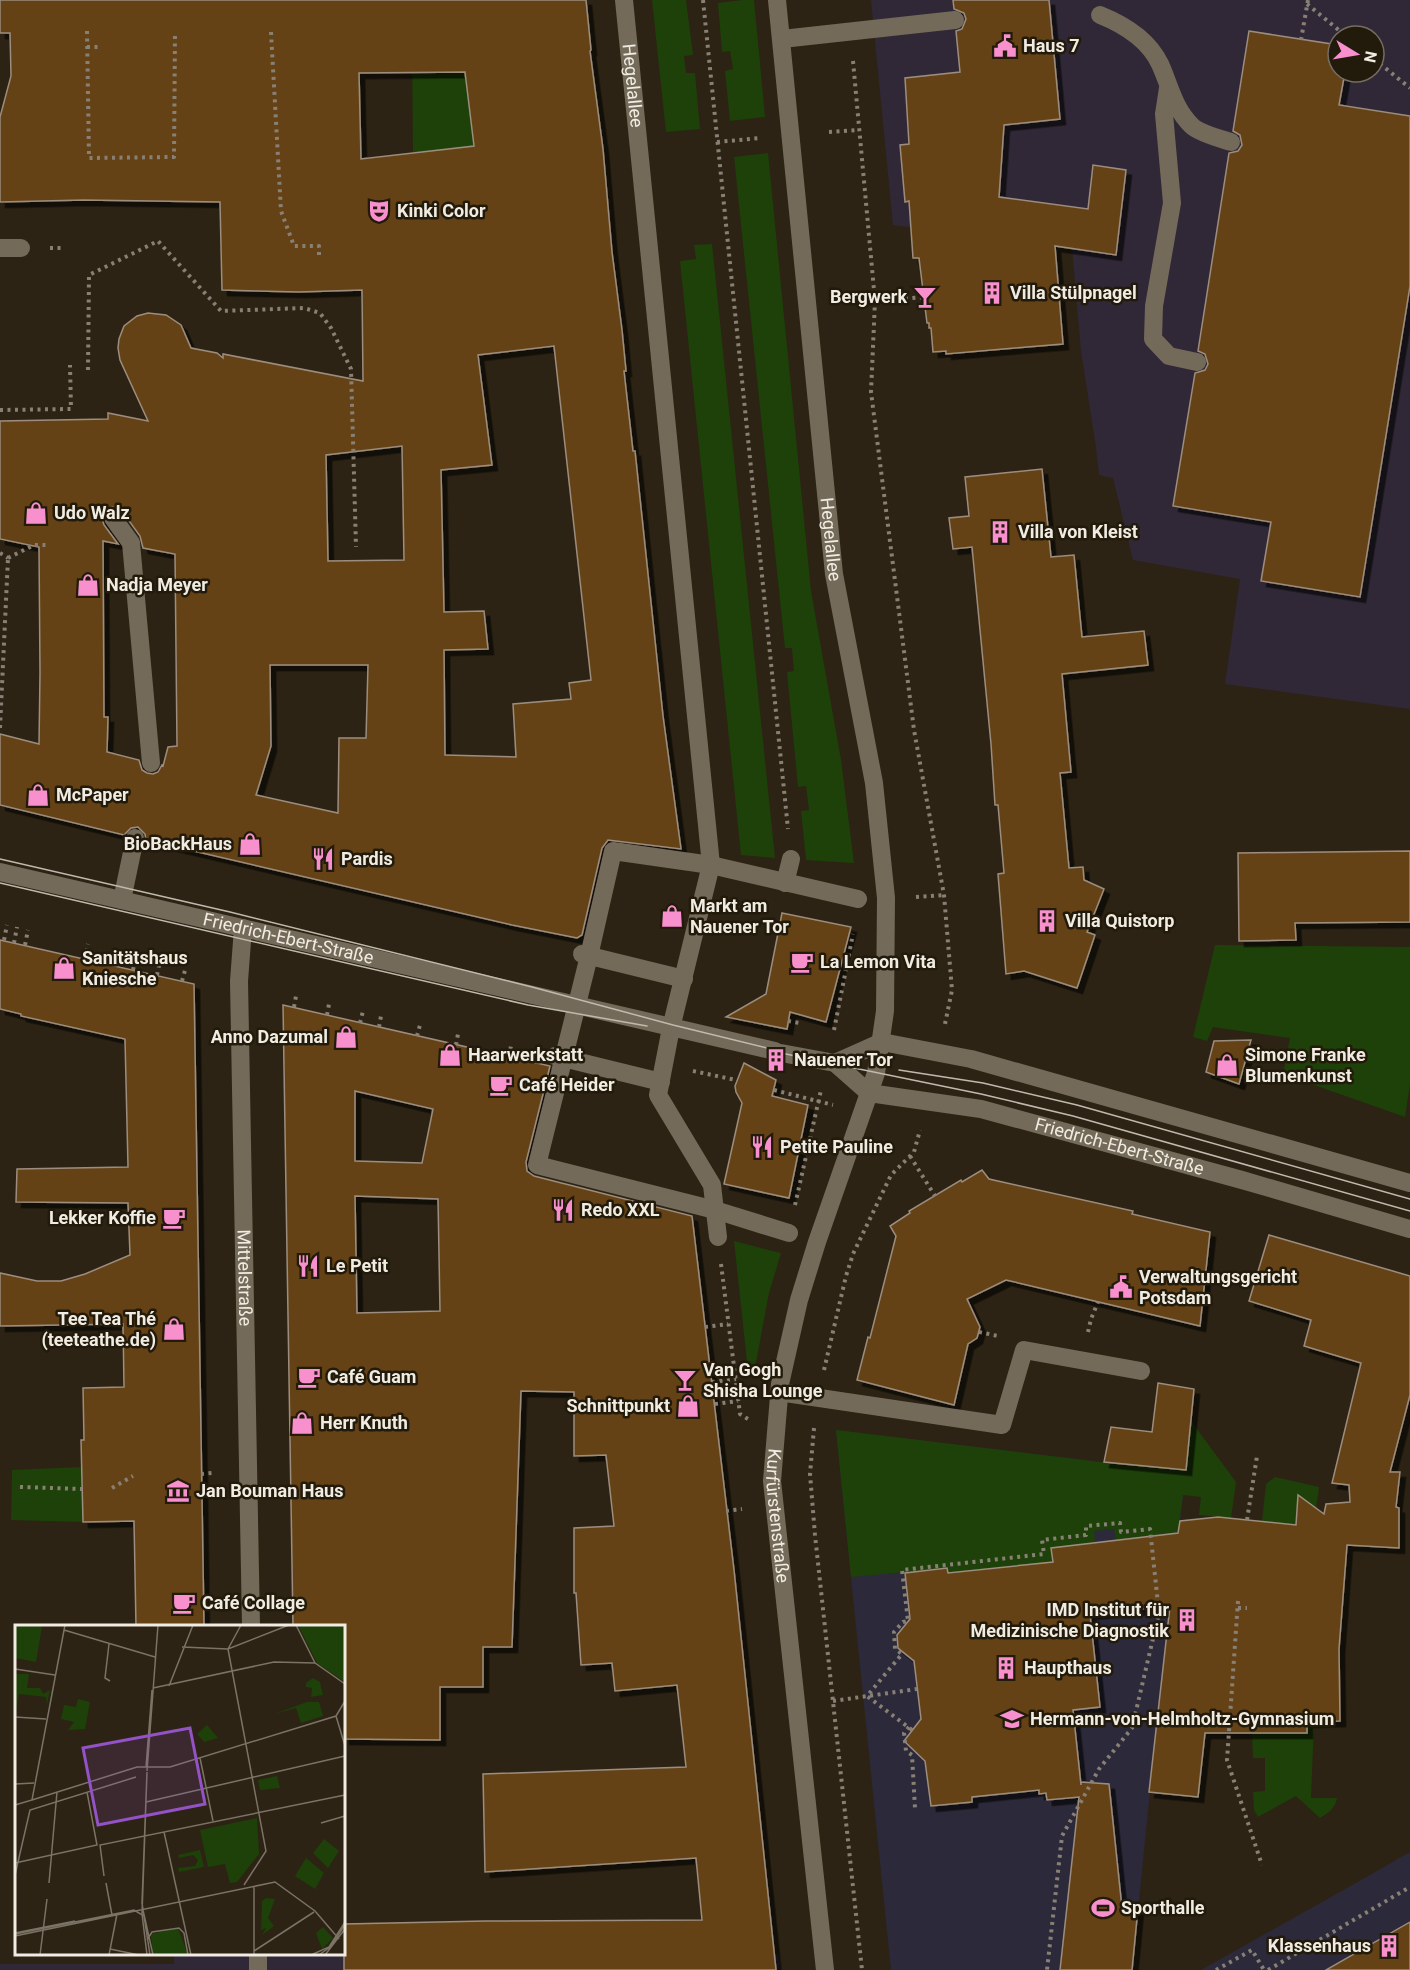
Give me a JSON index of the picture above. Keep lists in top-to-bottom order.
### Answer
{
  "streets": {
    "street": [
      "Hegelallee",
      "Friedrich-Ebert-Straße",
      "Mittelstraße",
      "Kurfürstenstraße"
    ]
  },
  "crossings": [
    ["Hegelallee", "Kurfürstenstraße"],
    ["Friedrich-Ebert-Straße", "Mittelstraße"],
    ["Friedrich-Ebert-Straße", "Kurfürstenstraße"]
  ],
  "places": {
    "public building": ["Haus 7", "Verwaltungsgericht Potsdam"],
    "theatre": ["Kinki Color"],
    "building": [
      "Villa Stülpnagel",
      "Villa von Kleist",
      "Villa Quistorp",
      "Nauener Tor",
      "IMD Institut für Medizinische Diagnostik",
      "Haupthaus",
      "Klassenhaus"
    ],
    "bar": ["Bergwerk", "Van Gogh Shisha Lounge"],
    "shop": [
      "Udo Walz",
      "Nadja Meyer",
      "McPaper",
      "BioBackHaus",
      "Markt am Nauener Tor",
      "Sanitätshaus Kniesche",
      "Anno Dazumal",
      "Haarwerkstatt",
      "Simone Franke Blumenkunst",
      "Tee Tea Thé (teeteathe.de)",
      "Schnittpunkt",
      "Herr Knuth"
    ],
    "restaurant": [
      "Pardis",
      "Petite Pauline",
      "Redo XXL",
      "Le Petit"
    ],
    "cafe": [
      "La Lemon Vita",
      "Café Heider",
      "Lekker Koffie",
      "Café Guam",
      "Café Collage"
    ],
    "museum": ["Jan Bouman Haus"],
    "school or university": ["Hermann-von-Helmholtz-Gymnasium"],
    "sports": ["Sporthalle"]
  },
  "north": "right"
}
